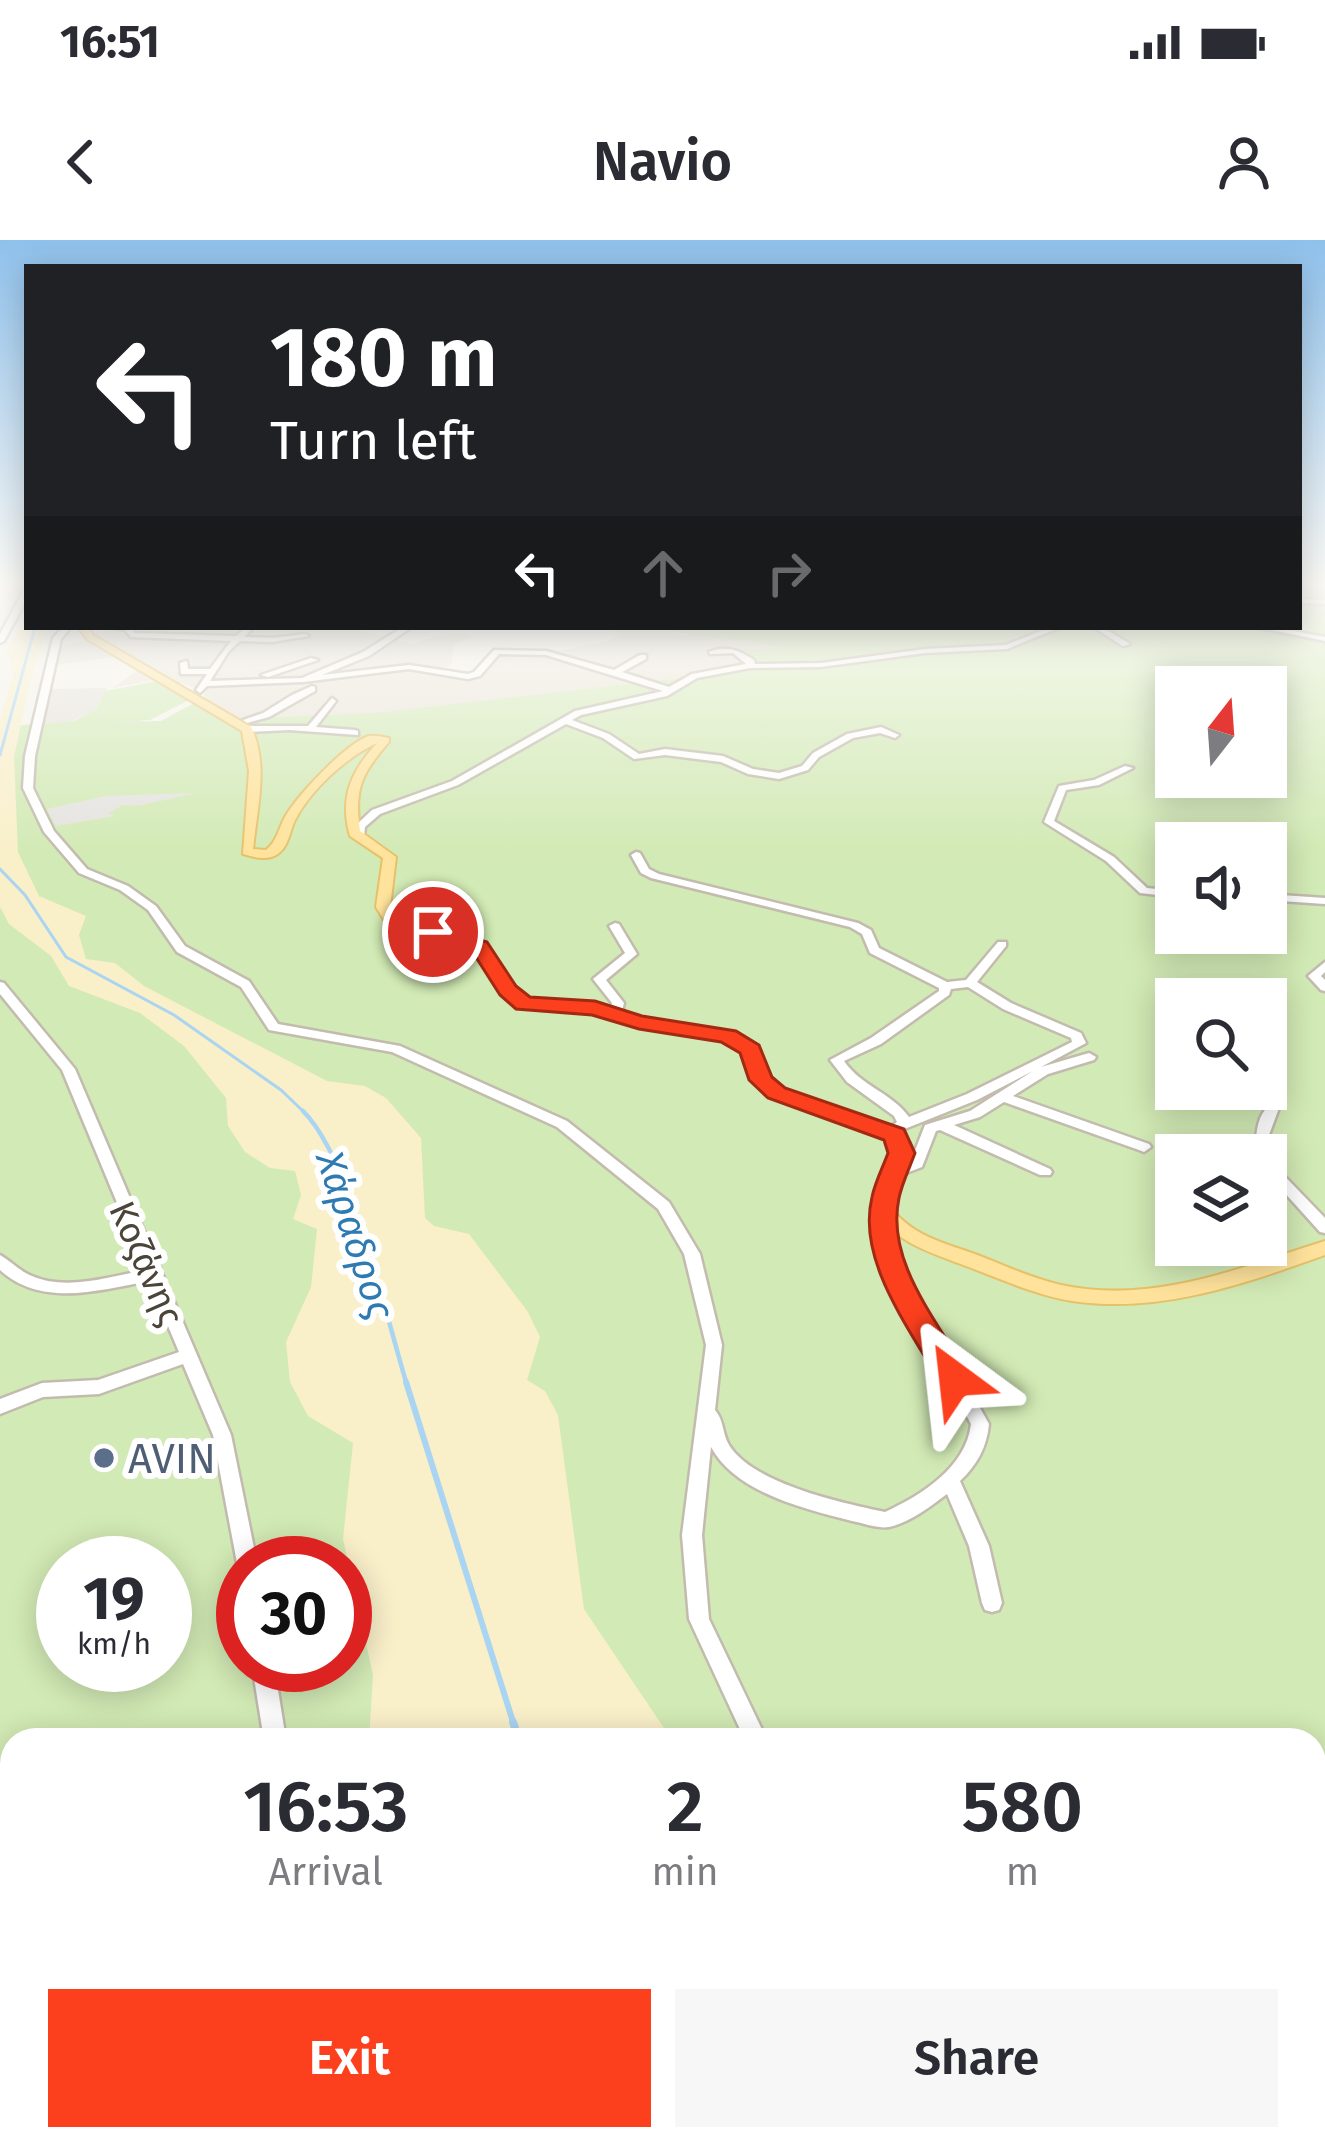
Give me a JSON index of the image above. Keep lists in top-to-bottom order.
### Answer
{
  "streets": {
    "street": ["Κοζάνης"]
  },
  "water": ["Χάραδρος"],
  "places": ["AVIN"],
  "north": "top",
  "page": {
    "status": "16:51",
    "header": "Navio",
    "turn": ["180 m", "Turn left"],
    "speed": "19 km/h",
    "limit": "30",
    "eta": [
      "16:53",
      "Arrival",
      "2",
      "min",
      "580",
      "m"
    ],
    "buttons": ["Exit", "Share"]
  }
}
